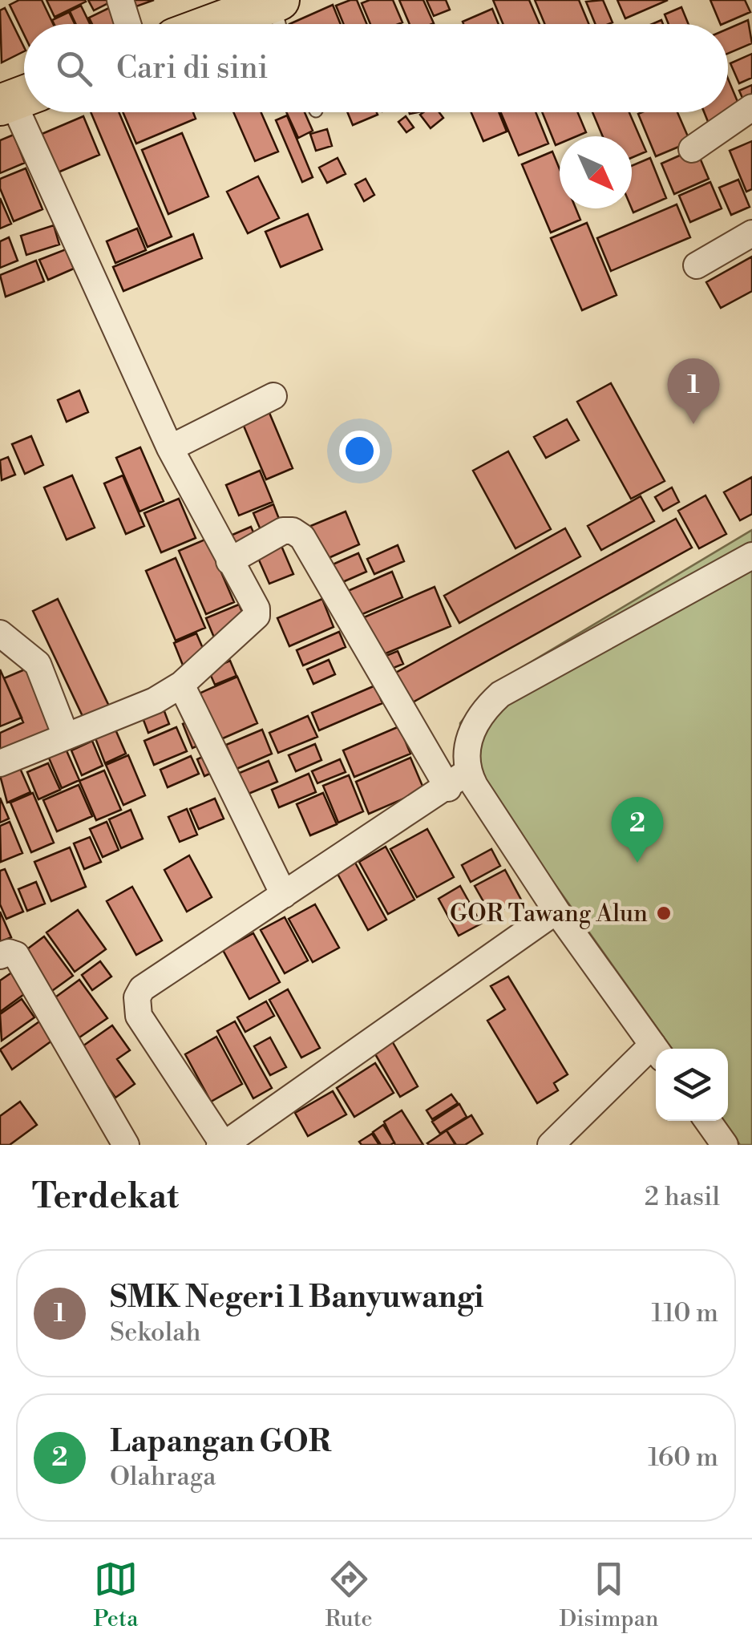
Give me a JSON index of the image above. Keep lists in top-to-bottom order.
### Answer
{
  "places": ["GOR Tawang Alun"],
  "north": "bottom right",
  "page": {
    "search": "Cari di sini",
    "pins": ["1", "2"],
    "heading": ["Terdekat", "2 hasil"],
    "list": [
      {
        "mark": "1",
        "name": "SMK Negeri 1 Banyuwangi",
        "note": "Sekolah",
        "value": "110 m"
      },
      {
        "mark": "2",
        "name": "Lapangan GOR",
        "note": "Olahraga",
        "value": "160 m"
      }
    ],
    "nav": ["Peta", "Rute", "Disimpan"]
  }
}
